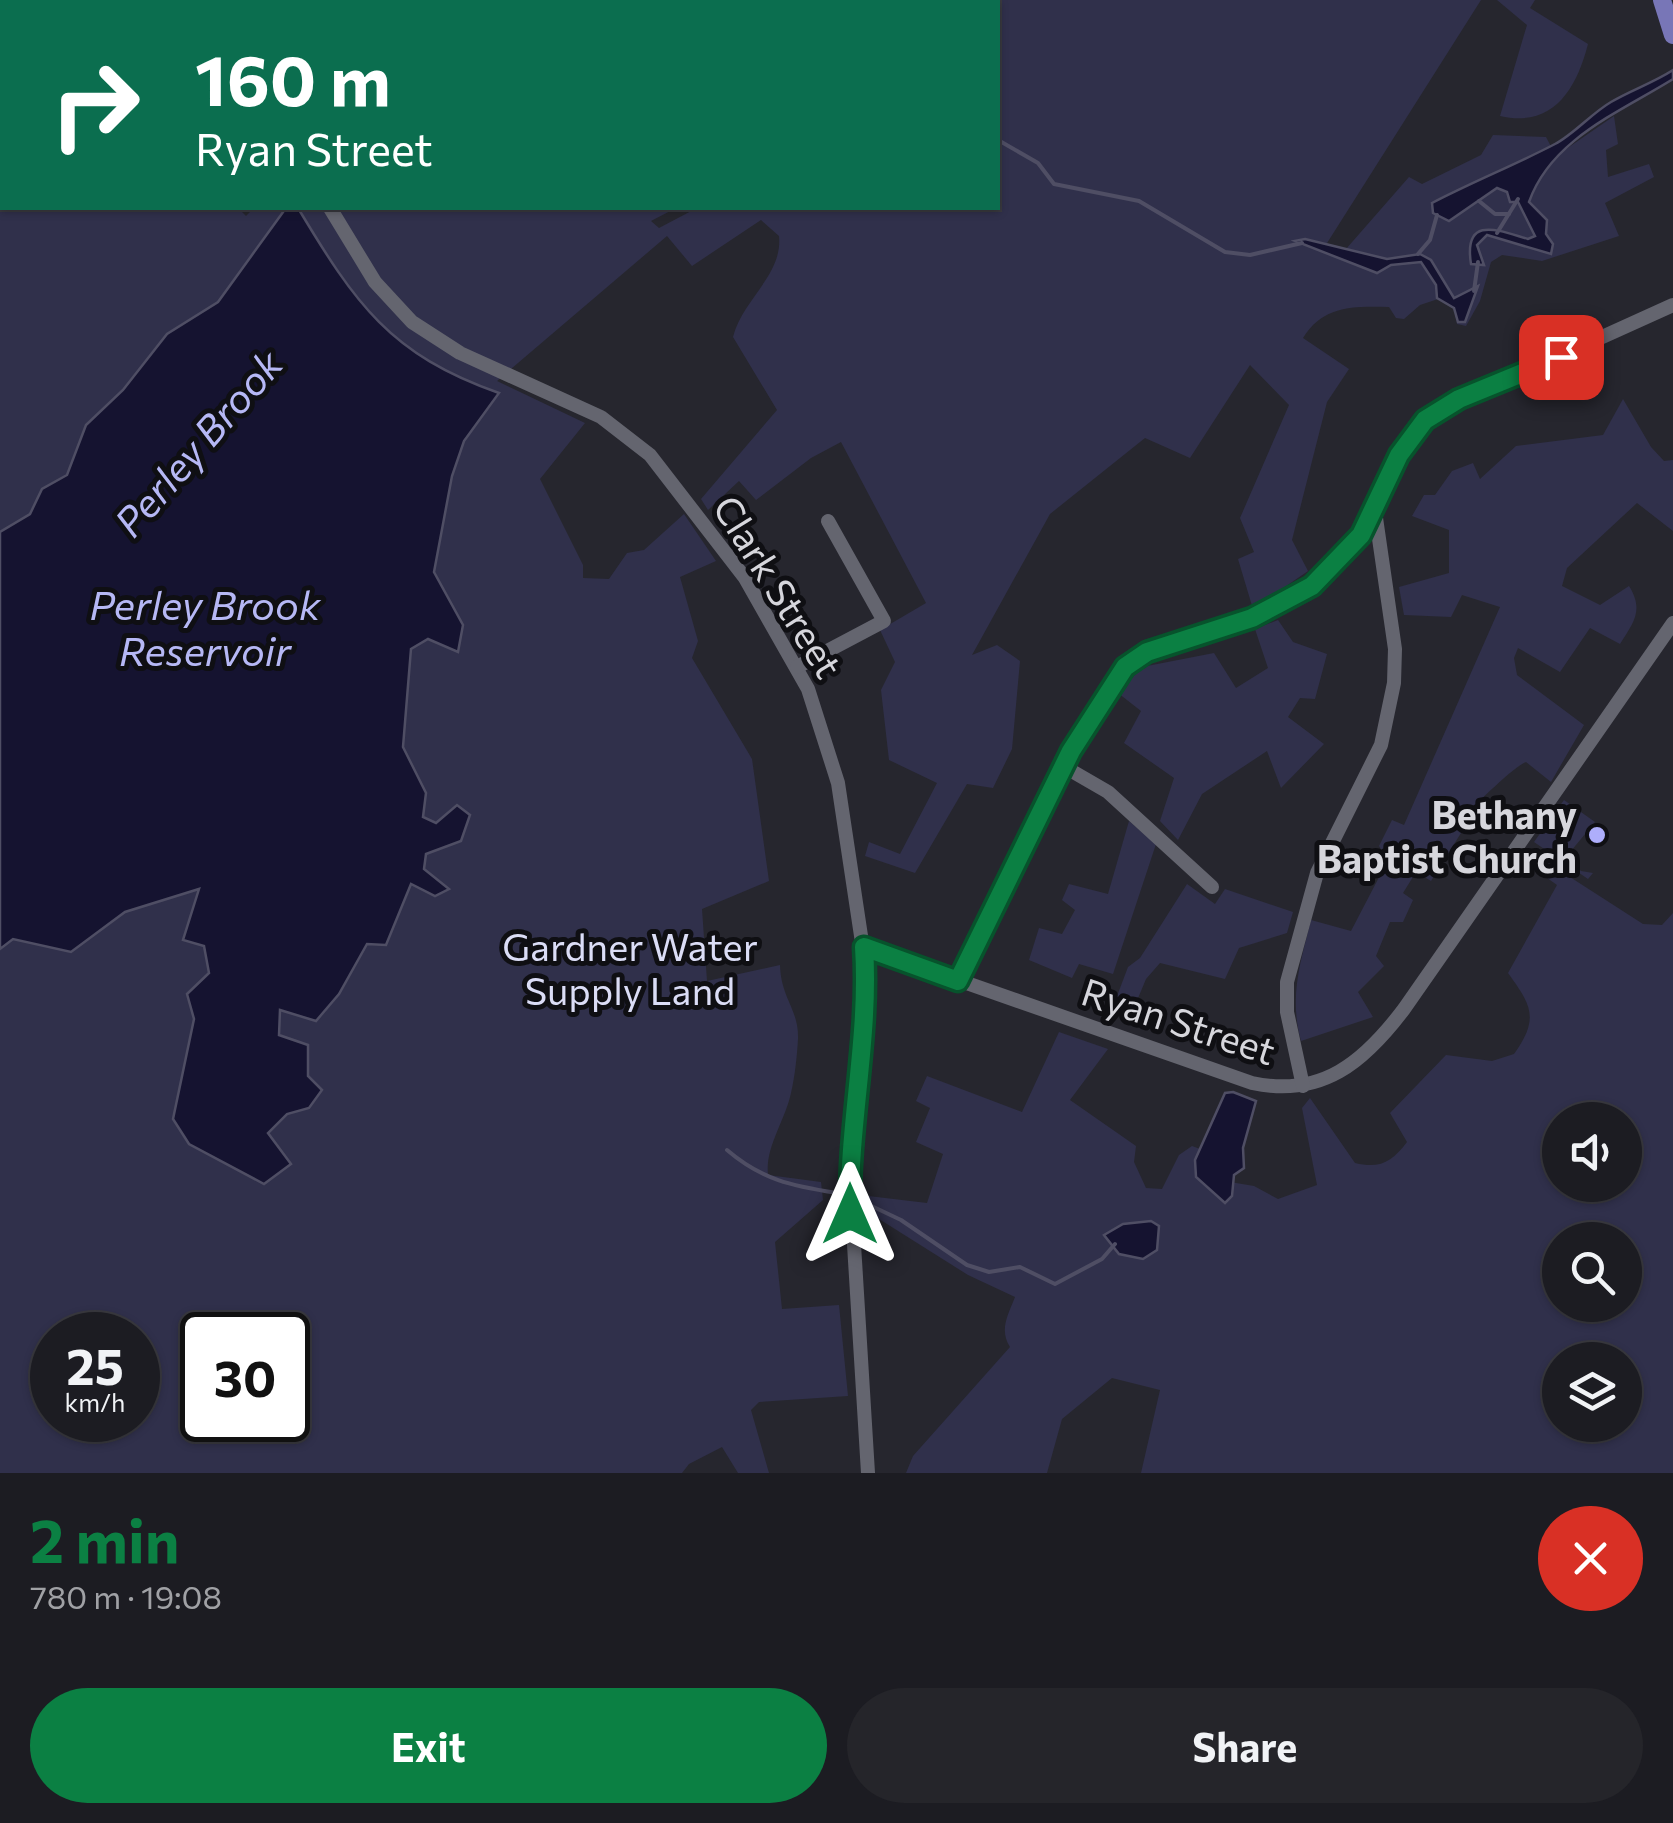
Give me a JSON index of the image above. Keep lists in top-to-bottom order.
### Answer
{
  "streets": {
    "street": ["Clark Street", "Ryan Street"]
  },
  "crossings": [
    ["Clark Street", "Ryan Street"]
  ],
  "water": ["Perley Brook", "Perley Brook Reservoir"],
  "parks": ["Gardner Water Supply Land"],
  "places": ["Bethany Baptist Church"],
  "page": {
    "turn": ["160 m", "Ryan Street"],
    "speed": "25 km/h",
    "limit": "30",
    "heading": ["2 min", "780 m · 19:08"],
    "buttons": ["Exit", "Share"]
  }
}
